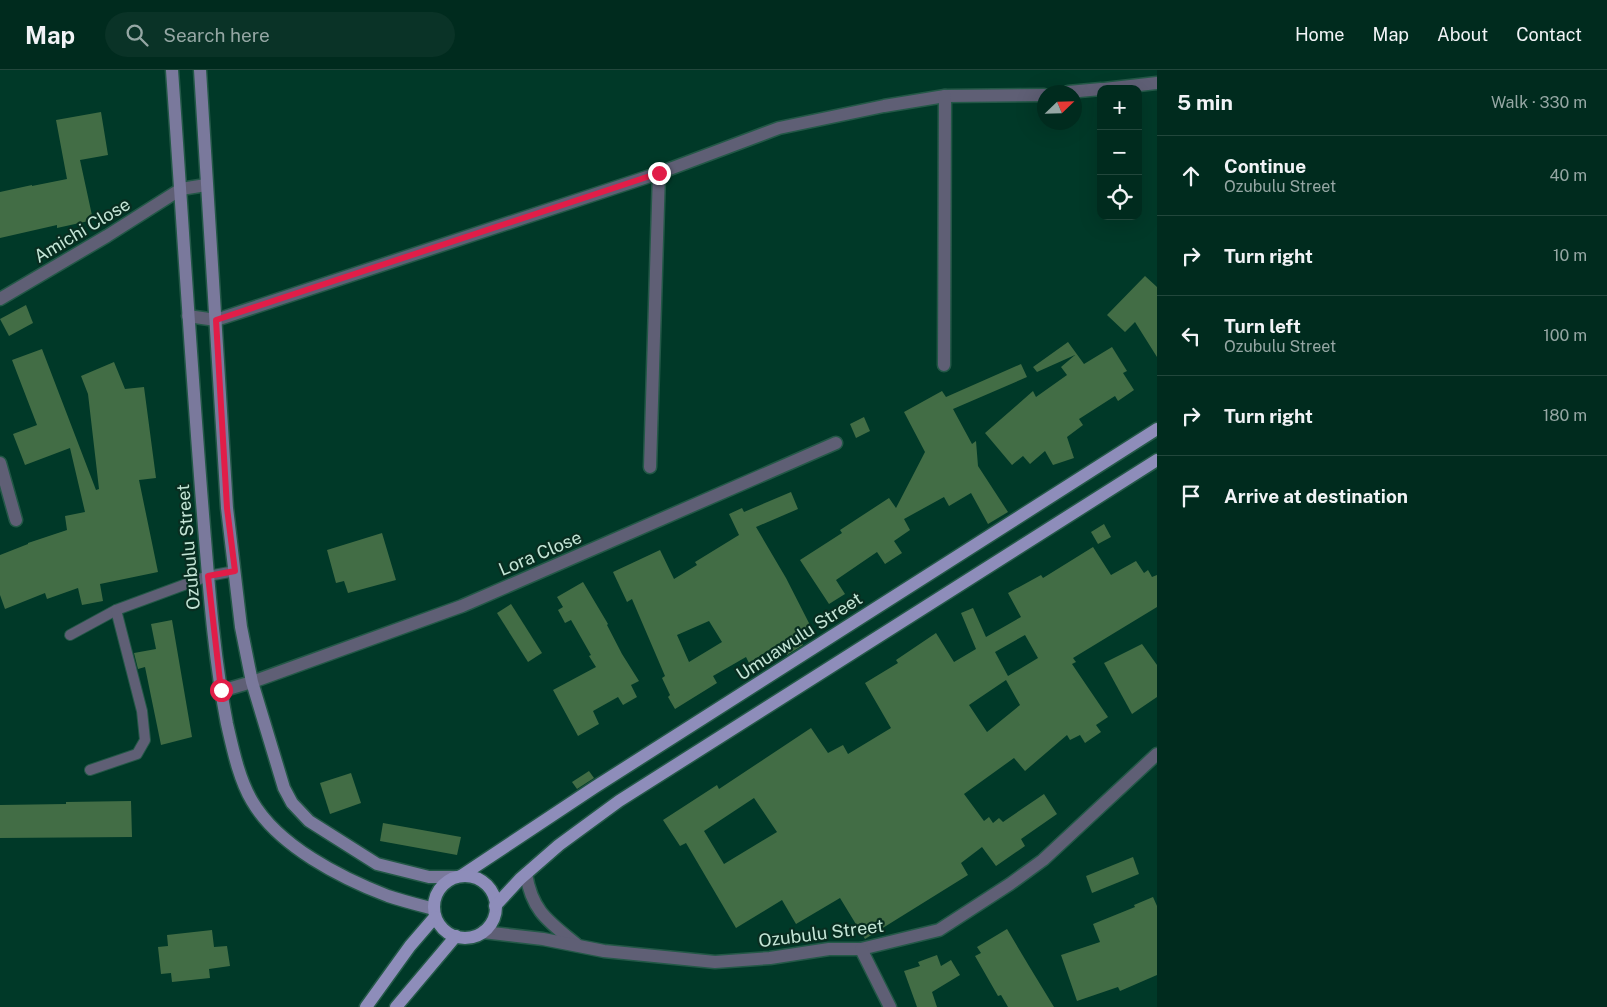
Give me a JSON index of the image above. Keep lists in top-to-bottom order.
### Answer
{
  "streets": {
    "main road": ["Ozubulu Street", "Umuawulu Street"],
    "street": ["Amichi Close", "Lora Close"]
  },
  "crossings": [
    ["Amichi Close", "Ozubulu Street"],
    ["Ozubulu Street", "Lora Close"],
    ["Ozubulu Street", "Umuawulu Street"]
  ],
  "north": "top right",
  "page": {
    "header": "Map",
    "search": "Search here",
    "nav": [
      "Home",
      "Map",
      "About",
      "Contact"
    ],
    "heading": ["5 min", "Walk · 330 m"],
    "map_buttons": ["+", "−"],
    "list": [
      ["Continue", "Ozubulu Street", "40 m"],
      ["Turn right", "10 m"],
      ["Turn left", "Ozubulu Street", "100 m"],
      ["Turn right", "180 m"],
      "Arrive at destination"
    ]
  }
}
